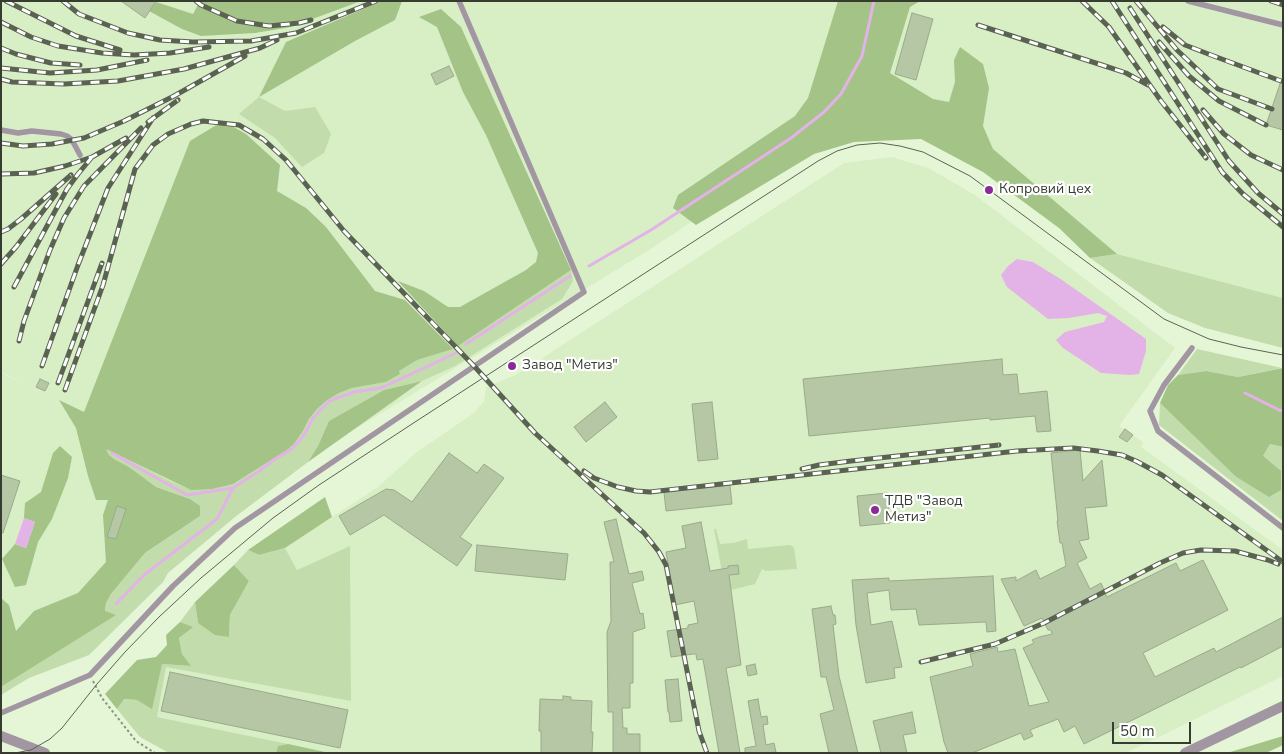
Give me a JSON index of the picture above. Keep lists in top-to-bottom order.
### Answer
{
  "places": ["Копровий цех", "Завод \"Метиз\"", "ТДВ \"Завод Метиз\""],
  "scale_bar": "50 m"
}
